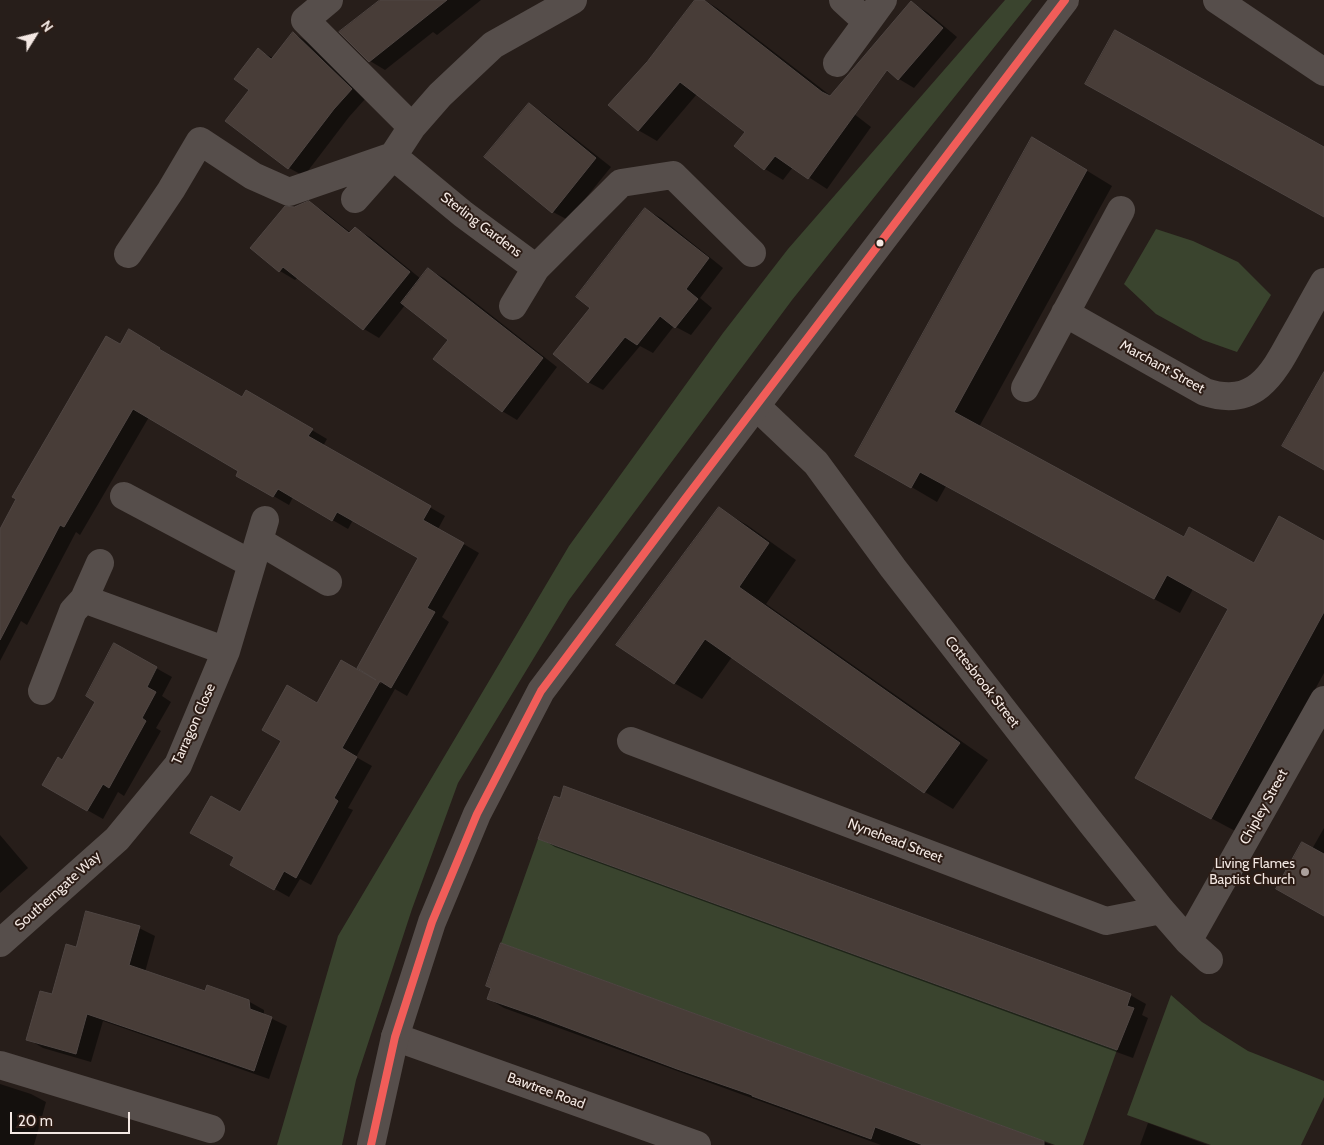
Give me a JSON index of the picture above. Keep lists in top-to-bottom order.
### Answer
{
  "streets": {
    "street": [
      "Sterling Gardens",
      "Marchant Street",
      "Cottesbrook Street",
      "Tarragon Close",
      "Chipley Street",
      "Nynehead Street",
      "Southerngate Way",
      "Bawtree Road"
    ]
  },
  "crossings": [
    ["Cottesbrook Street", "Chipley Street"],
    ["Cottesbrook Street", "Nynehead Street"],
    ["Tarragon Close", "Southerngate Way"]
  ],
  "places": ["Living Flames Baptist Church"],
  "scale_bar": "20 m",
  "north": "top right"
}
